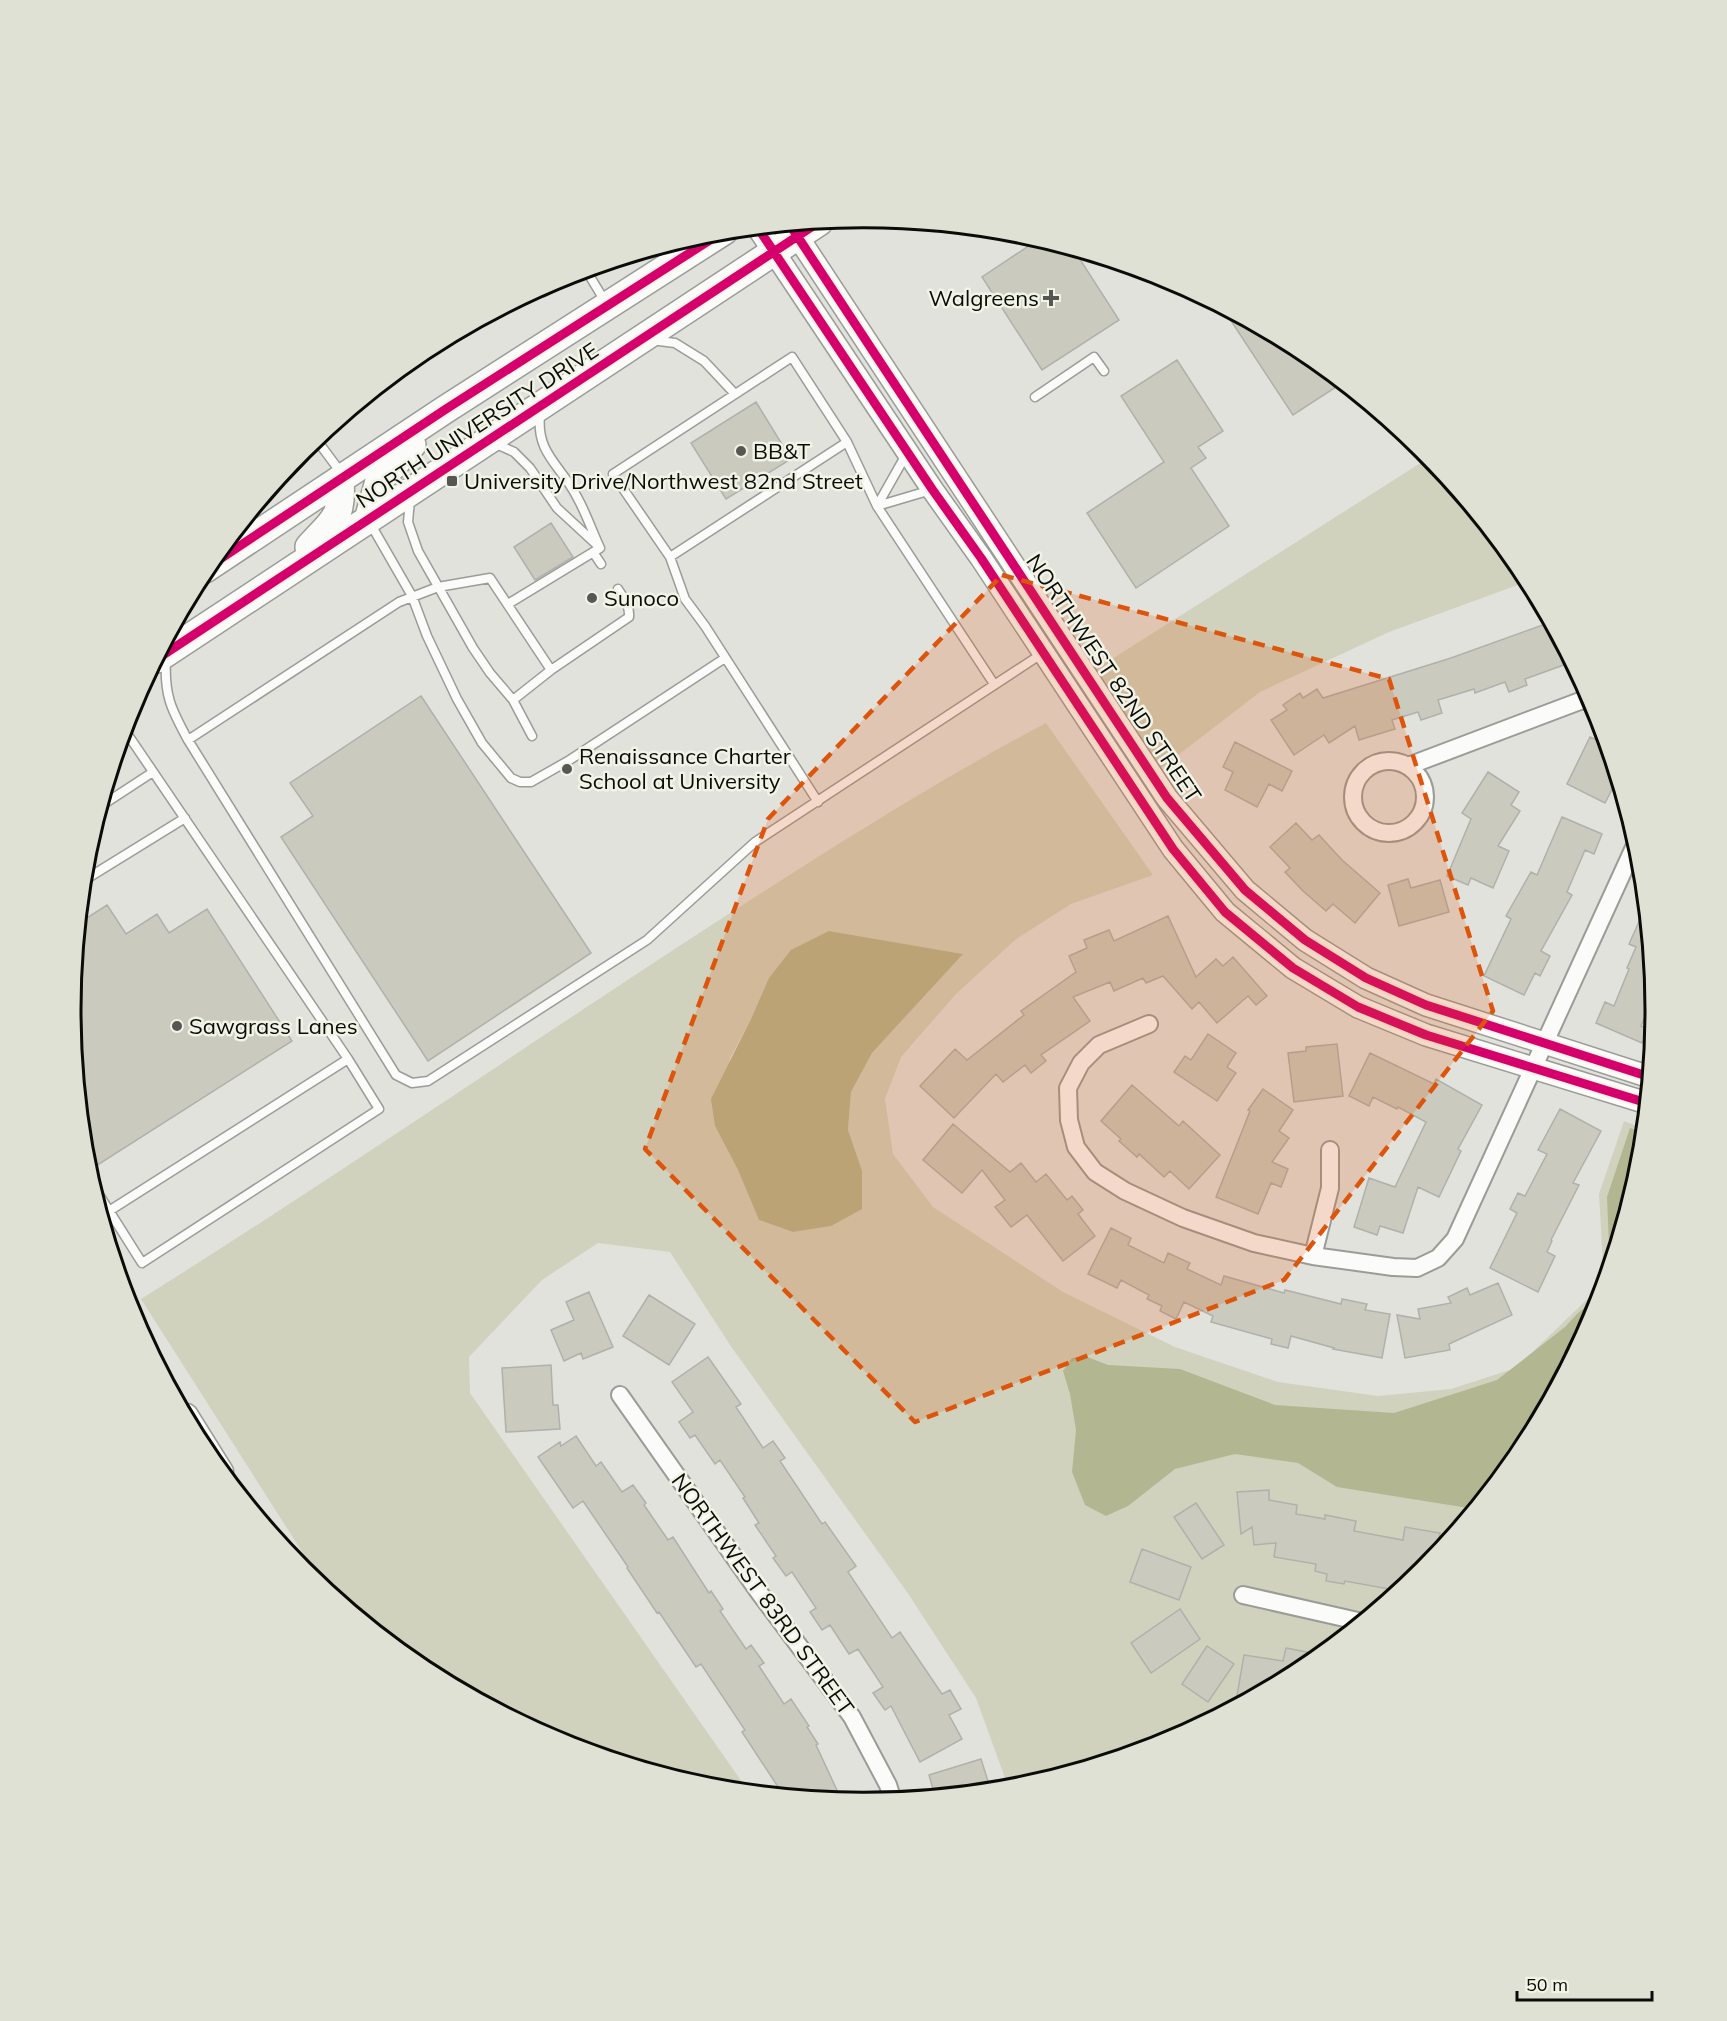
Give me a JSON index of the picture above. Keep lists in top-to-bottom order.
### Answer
{
  "streets": {
    "main road": ["NORTH UNIVERSITY DRIVE"],
    "street": ["NORTHWEST 82ND STREET", "NORTHWEST 83RD STREET"]
  },
  "crossings": [
    ["NORTH UNIVERSITY DRIVE", "NORTHWEST 82ND STREET"]
  ],
  "places": {
    "health": ["Walgreens"],
    "other": [
      "BB&T",
      "Sunoco",
      "Renaissance Charter School at University",
      "Sawgrass Lanes"
    ],
    "transit": ["University Drive/Northwest 82nd Street"]
  },
  "scale_bar": "50 m"
}
